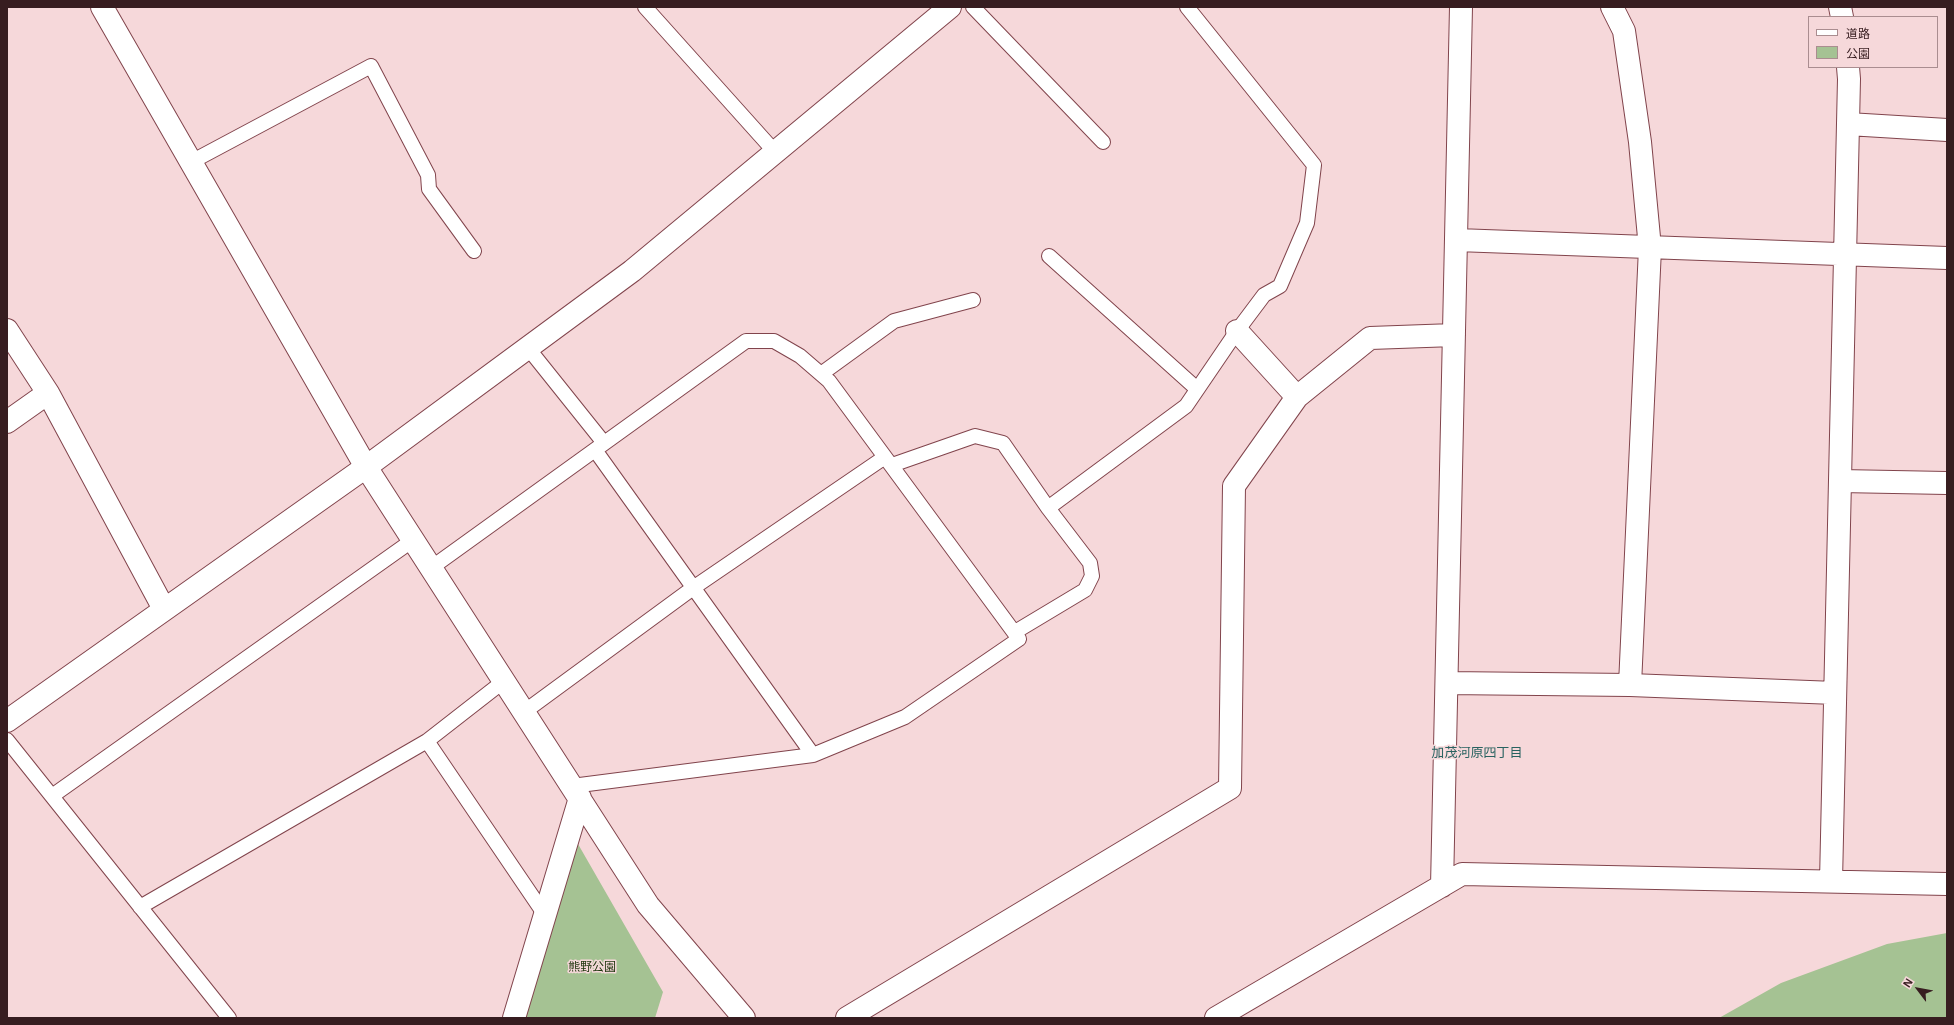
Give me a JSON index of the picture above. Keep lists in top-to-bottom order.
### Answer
{
  "districts": ["加茂河原四丁目"],
  "parks": ["熊野公園"],
  "legend": ["道路", "公園"],
  "north": "top left"
}
